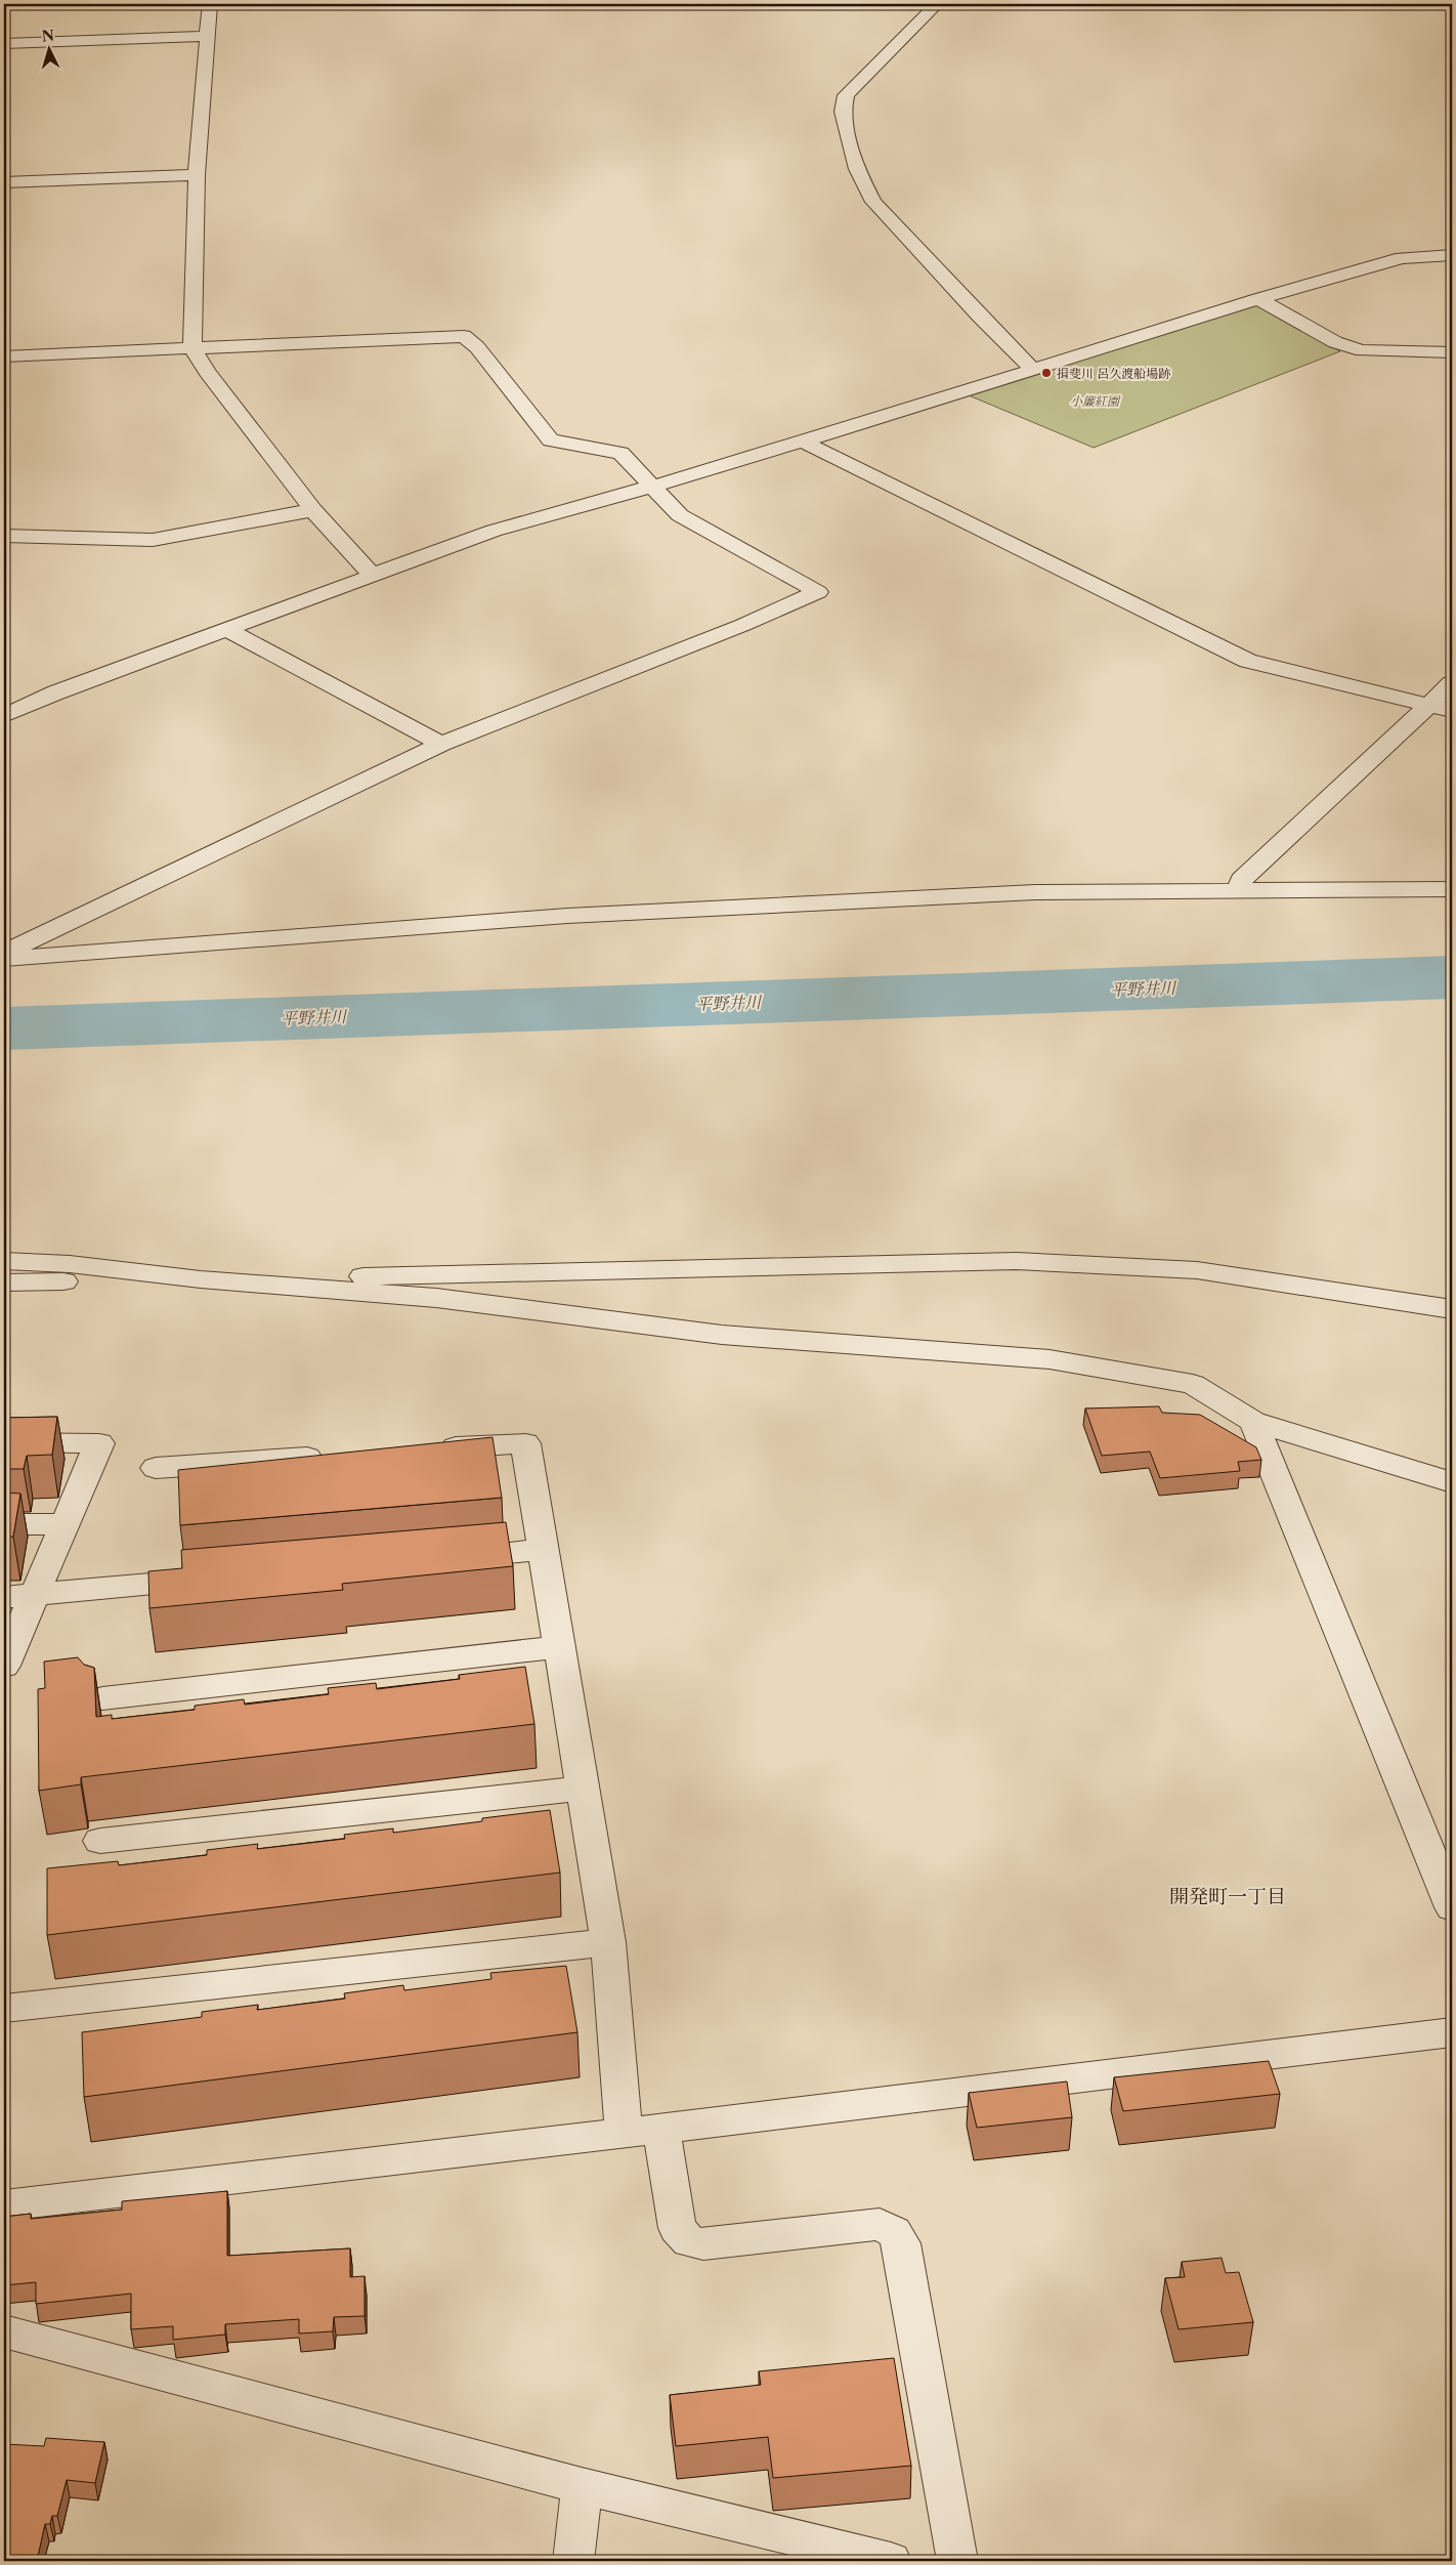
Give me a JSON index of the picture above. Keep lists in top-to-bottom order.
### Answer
{
  "districts": ["開発町一丁目"],
  "water": ["平野井川"],
  "parks": ["小簾紅園"],
  "places": ["揖斐川 呂久渡船場跡"],
  "north": "top"
}
